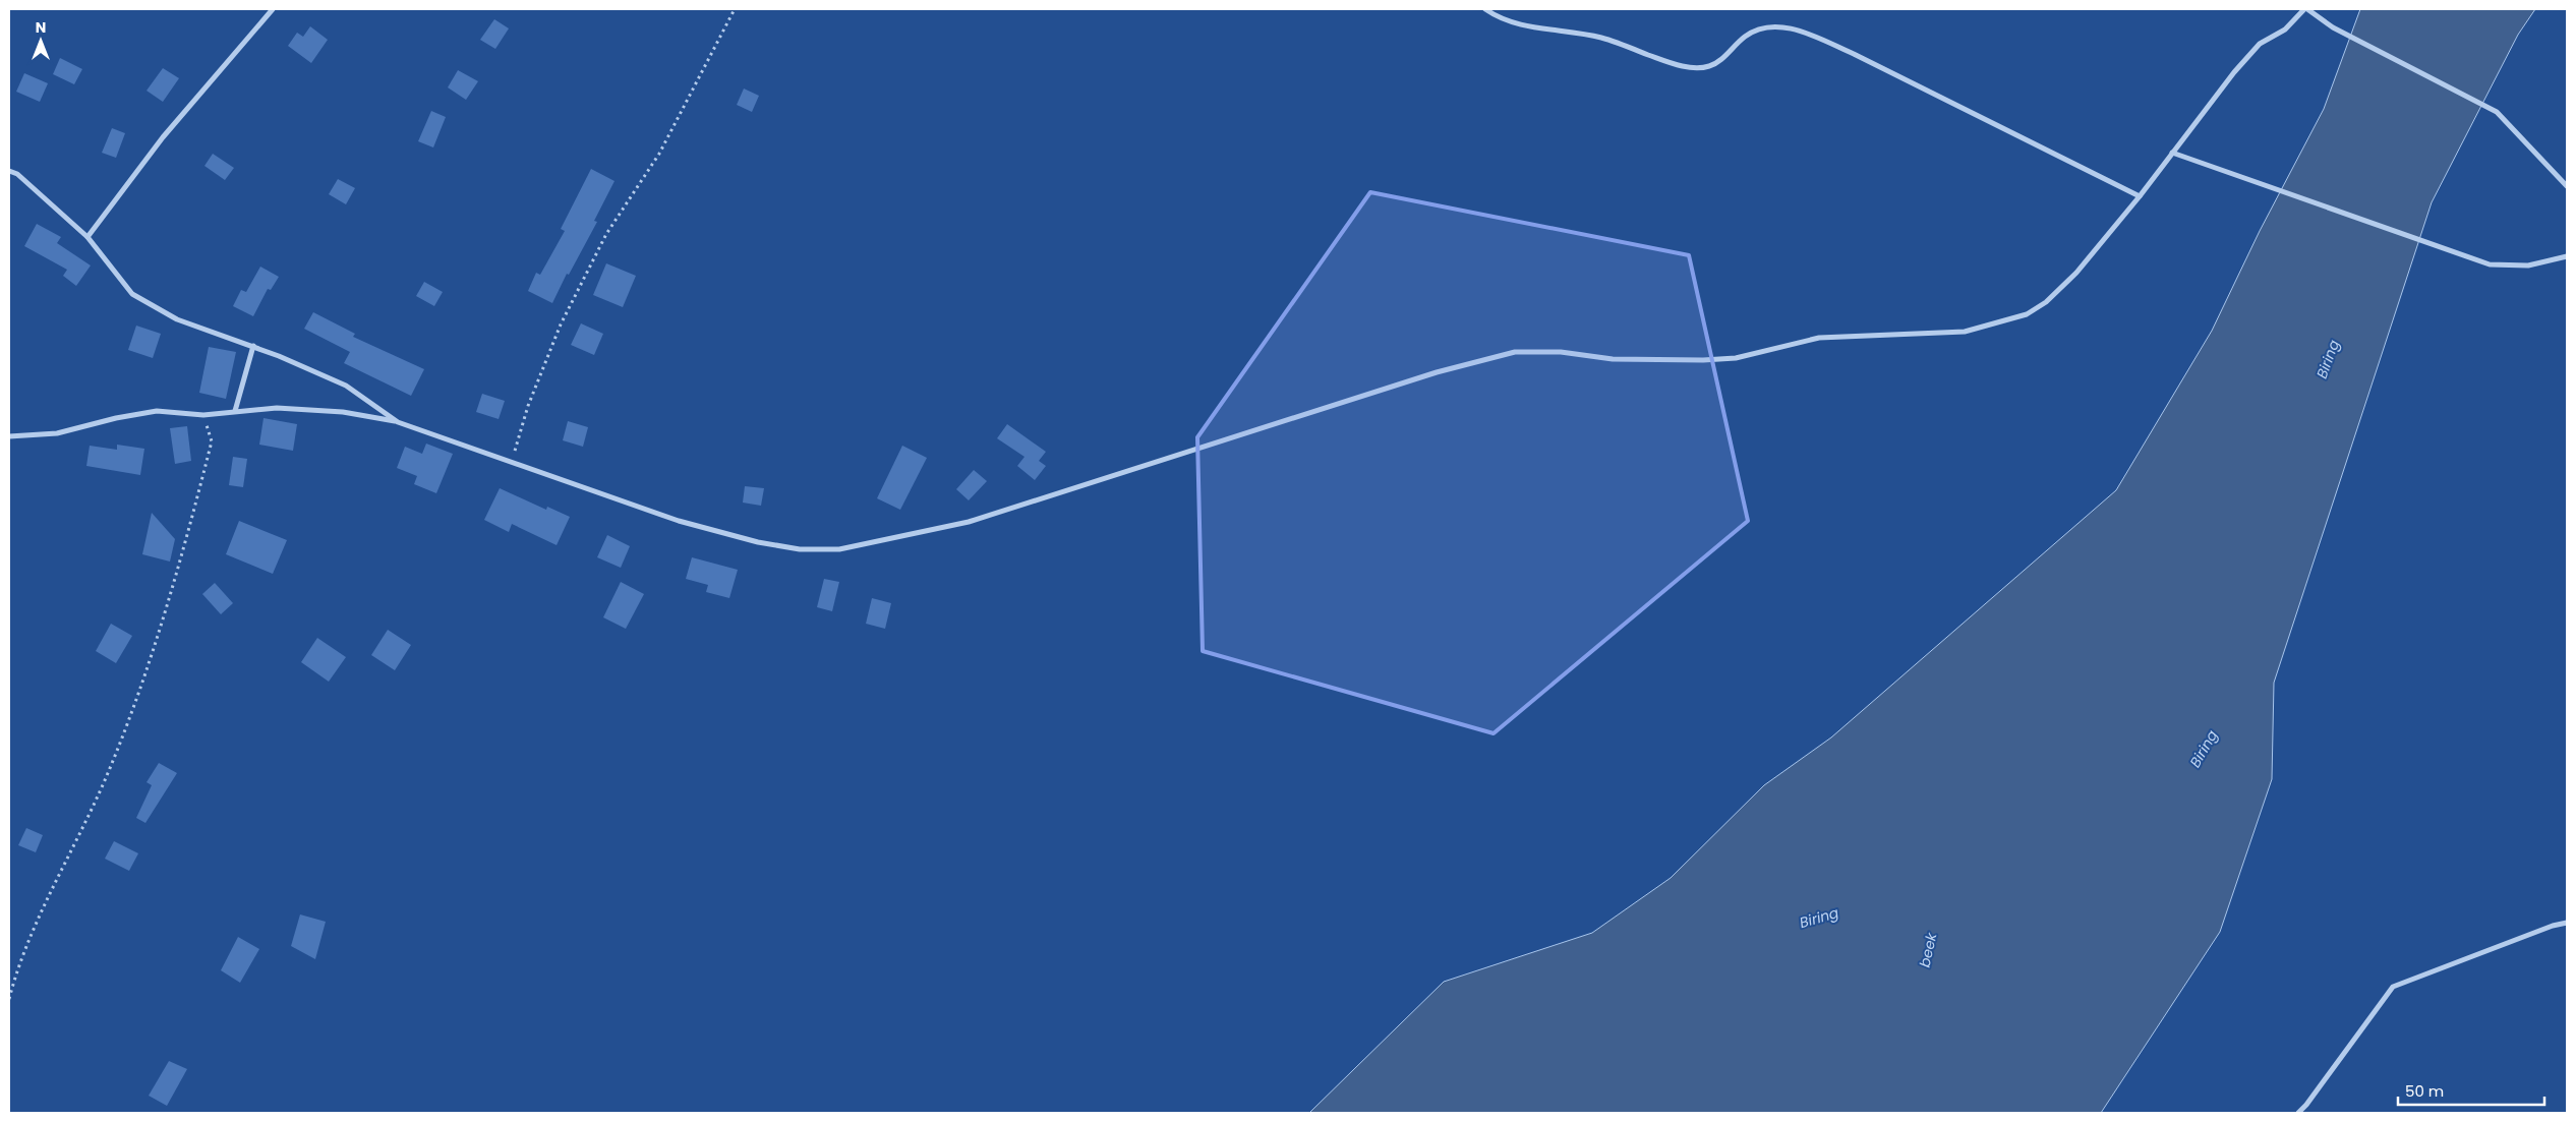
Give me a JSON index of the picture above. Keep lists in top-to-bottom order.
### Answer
{
  "water": ["Biring", "beek"],
  "scale_bar": "50 m",
  "north": "top"
}
